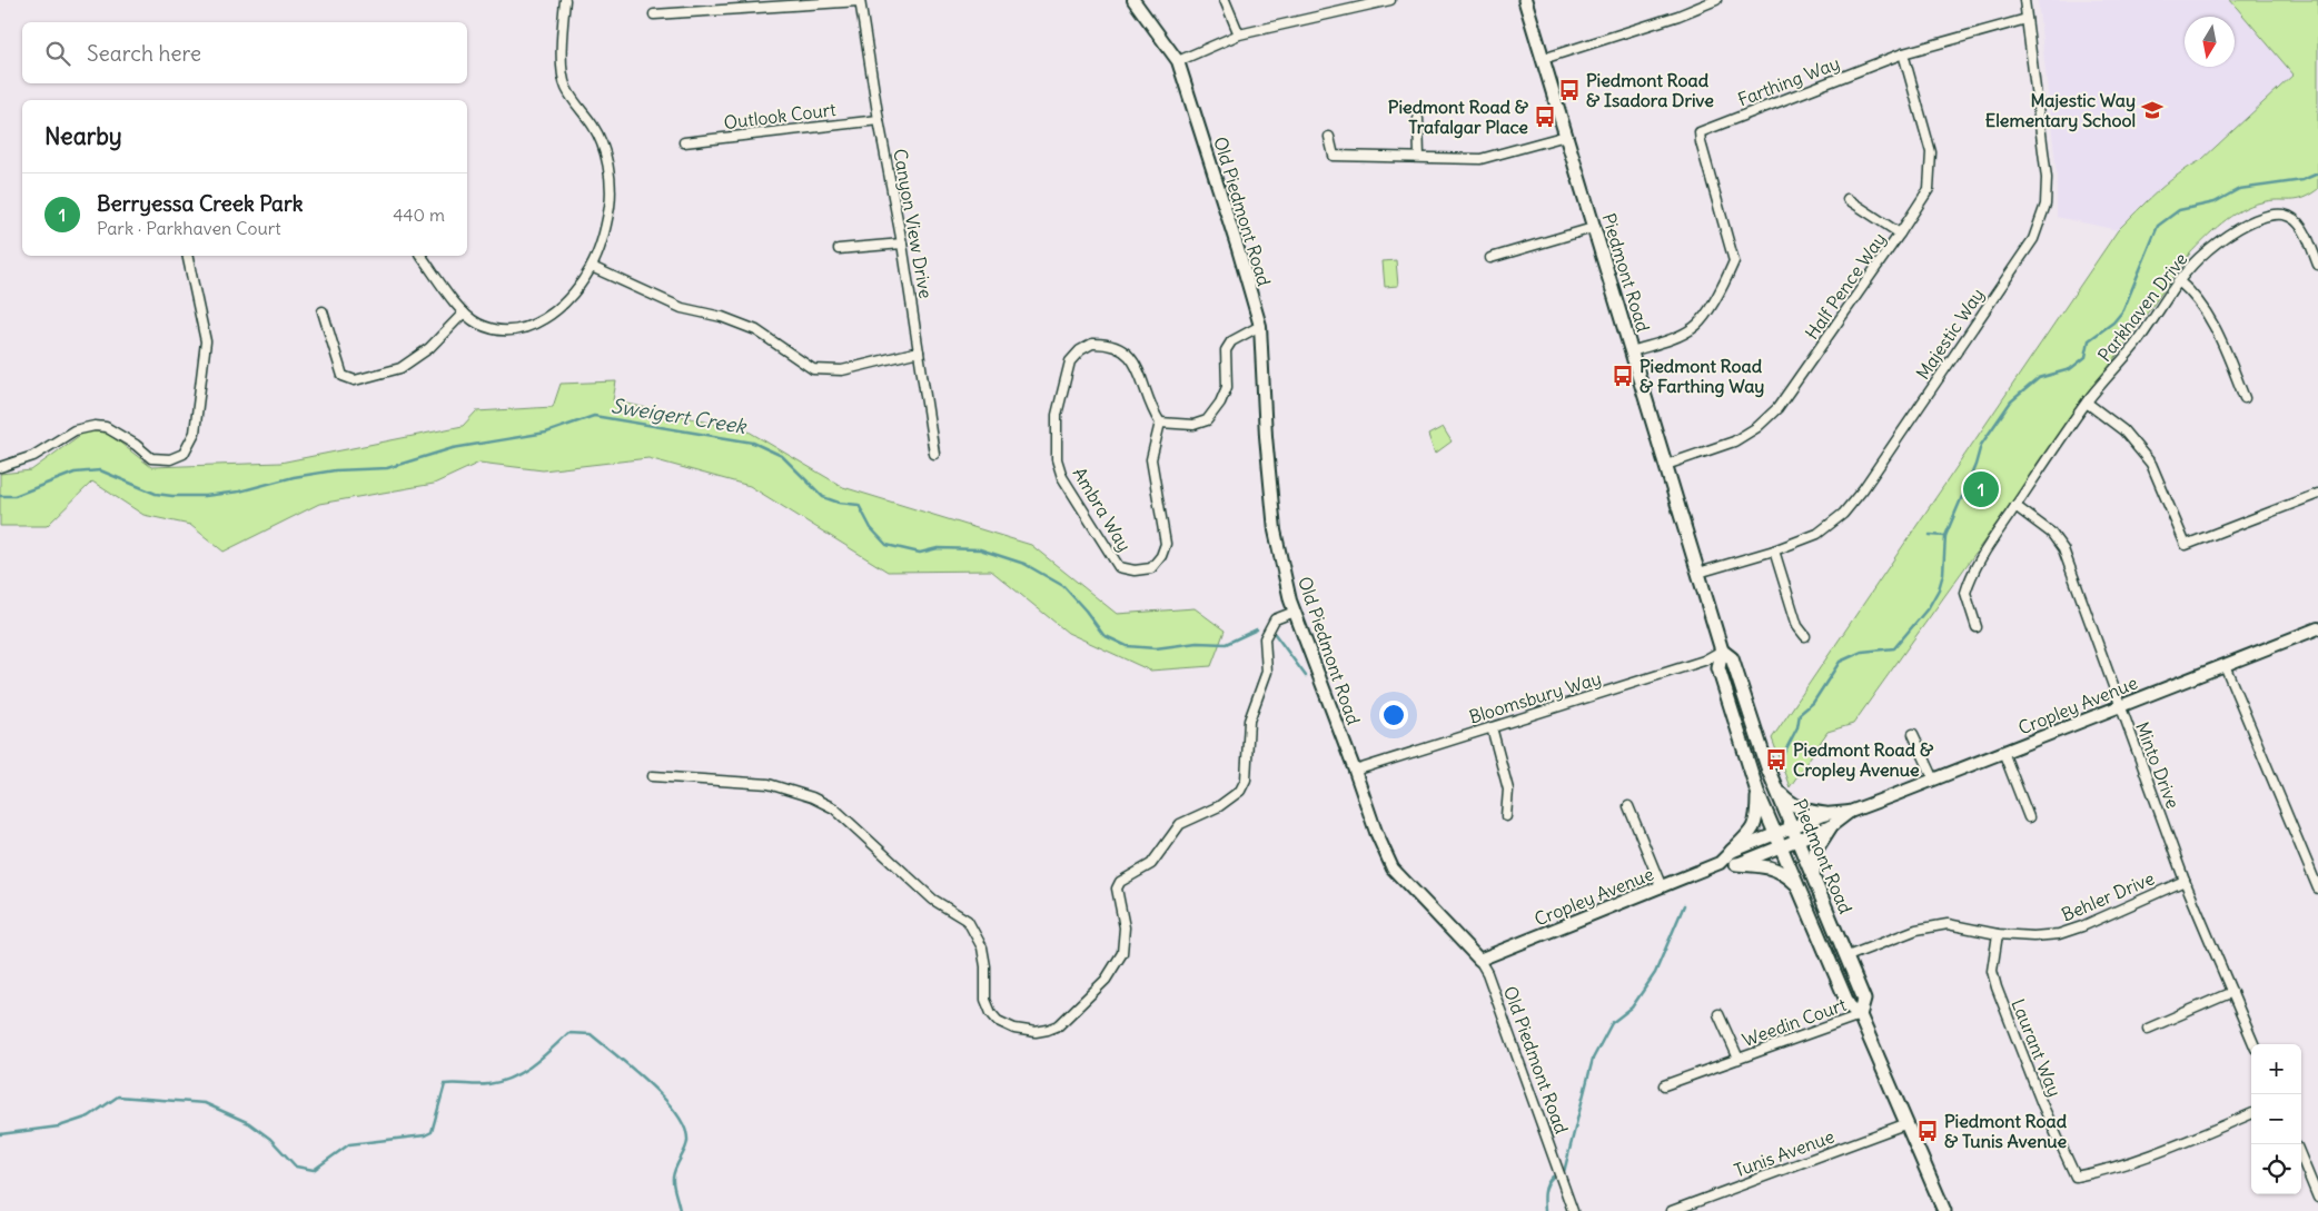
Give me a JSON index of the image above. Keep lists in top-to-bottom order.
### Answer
{
  "streets": {
    "main road": ["Piedmont Road"],
    "street": [
      "Farthing Way",
      "Outlook Court",
      "Old Piedmont Road",
      "Canyon View Drive",
      "Half Pence Way",
      "Parkhaven Drive",
      "Majestic Way",
      "Ambra Way",
      "Bloomsbury Way",
      "Cropley Avenue",
      "Minto Drive",
      "Behler Drive",
      "Weedin Court",
      "Laurant Way",
      "Tunis Avenue"
    ]
  },
  "crossings": [
    ["Farthing Way", "Piedmont Road"],
    ["Farthing Way", "Half Pence Way"],
    ["Farthing Way", "Majestic Way"],
    ["Outlook Court", "Canyon View Drive"],
    ["Old Piedmont Road", "Bloomsbury Way"],
    ["Old Piedmont Road", "Cropley Avenue"],
    ["Piedmont Road", "Half Pence Way"],
    ["Piedmont Road", "Majestic Way"],
    ["Piedmont Road", "Bloomsbury Way"],
    ["Piedmont Road", "Cropley Avenue"],
    ["Piedmont Road", "Behler Drive"],
    ["Piedmont Road", "Weedin Court"],
    ["Piedmont Road", "Tunis Avenue"],
    ["Parkhaven Drive", "Minto Drive"],
    ["Cropley Avenue", "Minto Drive"],
    ["Minto Drive", "Behler Drive"],
    ["Behler Drive", "Laurant Way"]
  ],
  "water": ["Sweigert Creek"],
  "places": {
    "bus stop": [
      "Piedmont Road & Isadora Drive",
      "Piedmont Road & Trafalgar Place",
      "Piedmont Road & Farthing Way",
      "Piedmont Road & Cropley Avenue",
      "Piedmont Road & Tunis Avenue"
    ],
    "school or university": ["Majestic Way Elementary School"]
  },
  "north": "bottom",
  "page": {
    "search": "Search here",
    "heading": "Nearby",
    "list": [
      {
        "mark": "1",
        "name": "Berryessa Creek Park",
        "note": "Park · Parkhaven Court",
        "value": "440 m"
      }
    ],
    "pins": "1",
    "map_buttons": ["+", "−"]
  }
}
